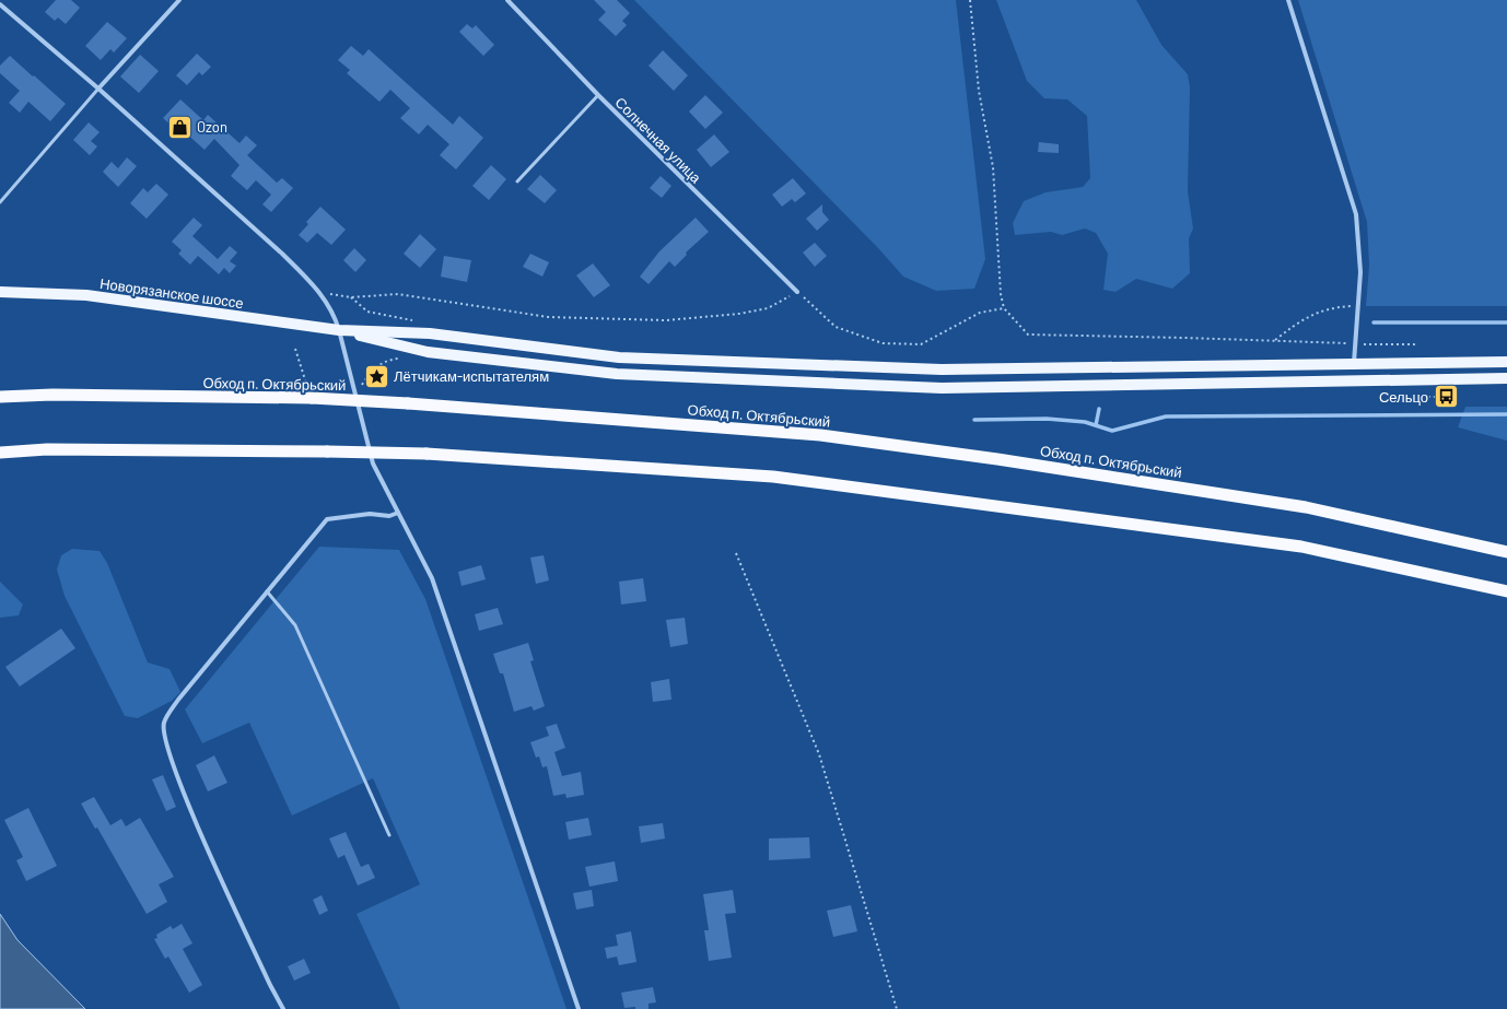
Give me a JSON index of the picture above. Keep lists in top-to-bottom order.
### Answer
{
  "streets": {
    "highway": ["Обход п. Октябрьский"],
    "main road": ["Новорязанское шоссе"],
    "street": ["Солнечная улица"]
  },
  "places": {
    "shop": ["Ozon"],
    "place": ["Лётчикам-испытателям"],
    "bus stop": ["Сельцо"]
  }
}
